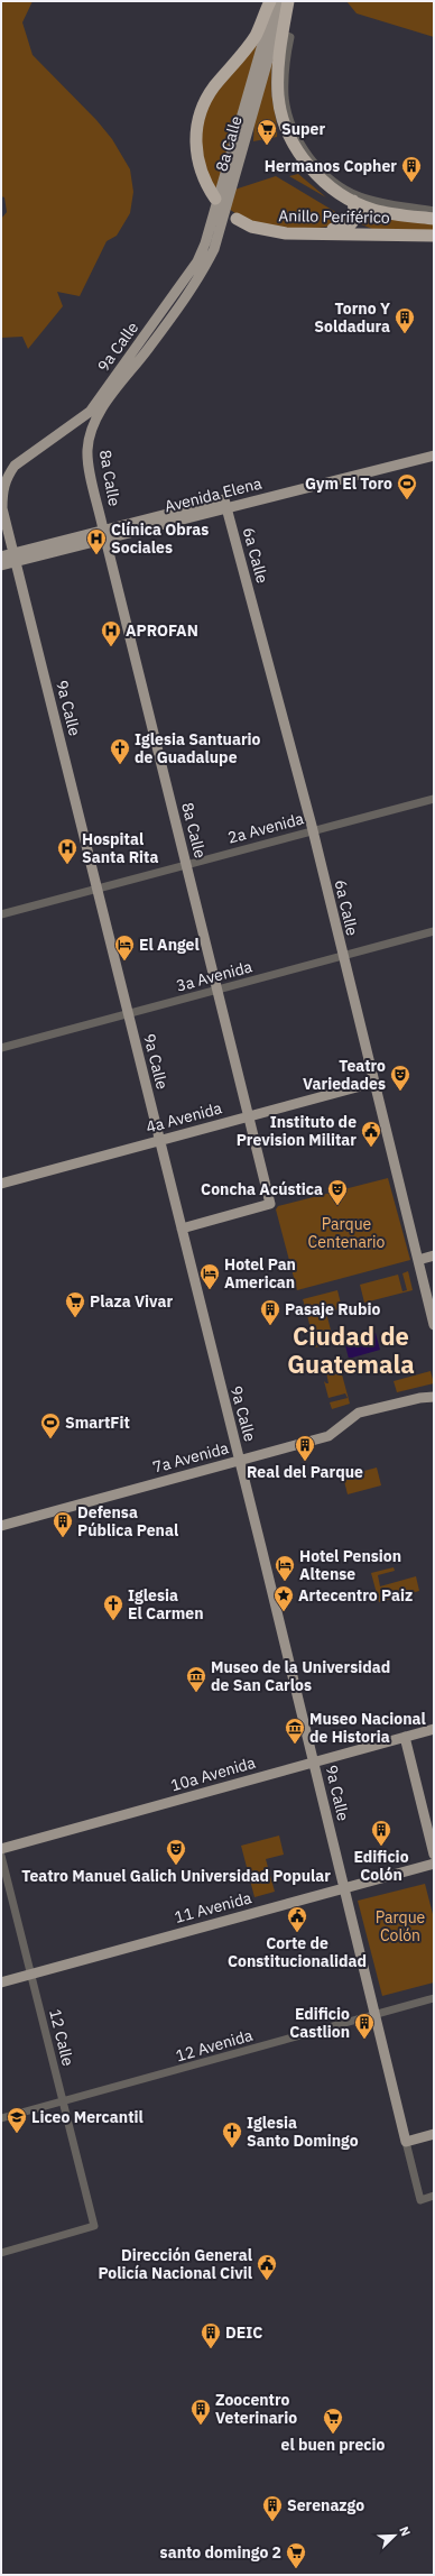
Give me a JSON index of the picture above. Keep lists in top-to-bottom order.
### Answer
{
  "streets": {
    "highway": ["Anillo Periférico"],
    "main road": [
      "8a Calle",
      "9a Calle",
      "Avenida Elena",
      "6a Calle",
      "4a Avenida",
      "7a Avenida",
      "10a Avenida",
      "11 Avenida"
    ],
    "street": [
      "2a Avenida",
      "3a Avenida",
      "12 Calle",
      "12 Avenida"
    ]
  },
  "crossings": [
    ["8a Calle", "Anillo Periférico"],
    ["8a Calle", "9a Calle"],
    ["8a Calle", "Avenida Elena"],
    ["8a Calle", "2a Avenida"],
    ["8a Calle", "3a Avenida"],
    ["8a Calle", "4a Avenida"],
    ["9a Calle", "Avenida Elena"],
    ["9a Calle", "2a Avenida"],
    ["9a Calle", "3a Avenida"],
    ["9a Calle", "4a Avenida"],
    ["9a Calle", "7a Avenida"],
    ["9a Calle", "10a Avenida"],
    ["9a Calle", "11 Avenida"],
    ["9a Calle", "12 Avenida"],
    ["Avenida Elena", "6a Calle"],
    ["6a Calle", "2a Avenida"],
    ["6a Calle", "3a Avenida"],
    ["6a Calle", "4a Avenida"],
    ["11 Avenida", "12 Calle"],
    ["12 Calle", "12 Avenida"]
  ],
  "districts": ["Ciudad de Guatemala"],
  "parks": ["Parque Centenario", "Parque Colón"],
  "places": {
    "supermarket": [
      "Super",
      "Plaza Vivar",
      "el buen precio",
      "santo domingo 2"
    ],
    "building": [
      "Hermanos Copher",
      "Torno Y Soldadura",
      "Pasaje Rubio",
      "Real del Parque",
      "Defensa Pública Penal",
      "Edificio Colón",
      "Edificio Castlion",
      "DEIC",
      "Zoocentro Veterinario",
      "Serenazgo"
    ],
    "sports": ["Gym El Toro", "SmartFit"],
    "hospital": ["Clínica Obras Sociales", "APROFAN", "Hospital Santa Rita"],
    "church": ["Iglesia Santuario de Guadalupe", "Iglesia El Carmen", "Iglesia Santo Domingo"],
    "hotel": ["El Angel", "Hotel Pan American", "Hotel Pension Altense"],
    "theatre": ["Teatro Variedades", "Concha Acústica", "Teatro Manuel Galich Universidad Popular"],
    "public building": ["Instituto de Prevision Militar", "Corte de Constitucionalidad", "Dirección General Policía Nacional Civil"],
    "place": ["Artecentro Paiz"],
    "museum": ["Museo de la Universidad de San Carlos", "Museo Nacional de Historia"],
    "school or university": ["Liceo Mercantil"]
  },
  "north": "top right"
}
